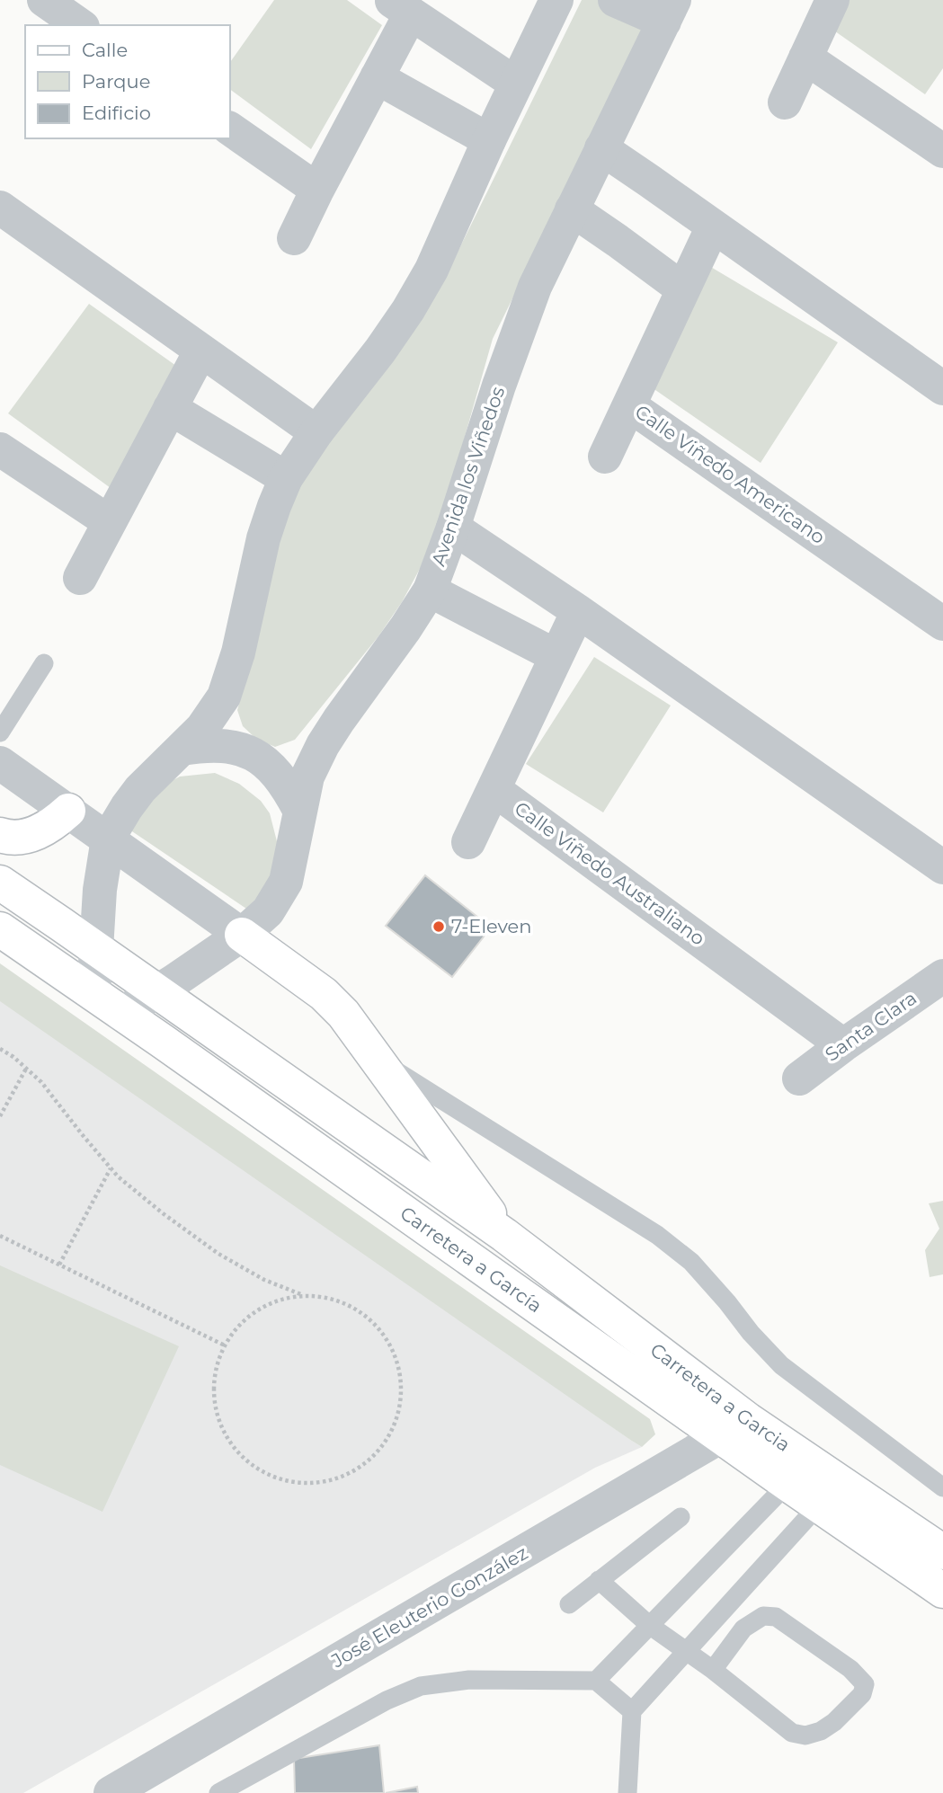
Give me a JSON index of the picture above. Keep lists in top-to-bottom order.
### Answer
{
  "streets": {
    "main road": ["Carretera a García", "Carretera a Garcia"],
    "street": [
      "Calle Viñedo Americano",
      "Avenida los Viñedos",
      "Calle Viñedo Australiano",
      "Santa Clara",
      "José Eleuterio González"
    ]
  },
  "crossings": [
    ["Avenida los Viñedos", "Carretera a García"],
    ["Calle Viñedo Australiano", "Santa Clara"],
    ["Carretera a García", "Carretera a Garcia"],
    ["Carretera a García", "José Eleuterio González"],
    ["Carretera a Garcia", "José Eleuterio González"]
  ],
  "places": ["7-Eleven"],
  "legend": ["Calle", "Parque", "Edificio"]
}
